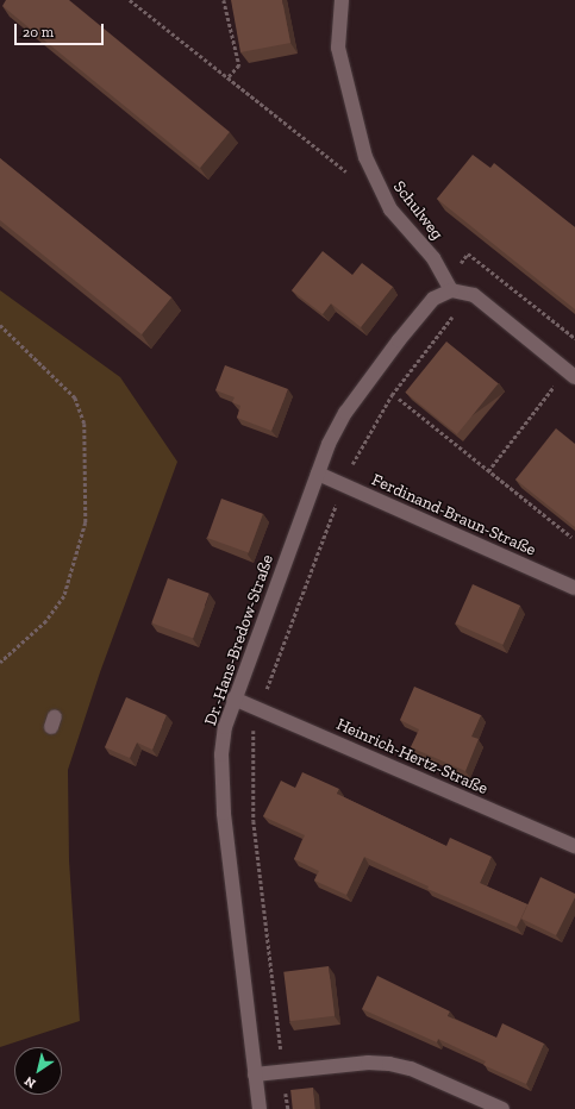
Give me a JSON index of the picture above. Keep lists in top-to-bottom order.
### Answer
{
  "streets": {
    "street": [
      "Schulweg",
      "Ferdinand-Braun-Straße",
      "Dr.-Hans-Bredow-Straße",
      "Heinrich-Hertz-Straße"
    ]
  },
  "crossings": [
    ["Schulweg", "Dr.-Hans-Bredow-Straße"],
    ["Ferdinand-Braun-Straße", "Dr.-Hans-Bredow-Straße"],
    ["Dr.-Hans-Bredow-Straße", "Heinrich-Hertz-Straße"]
  ],
  "scale_bar": "20 m",
  "north": "bottom left"
}
